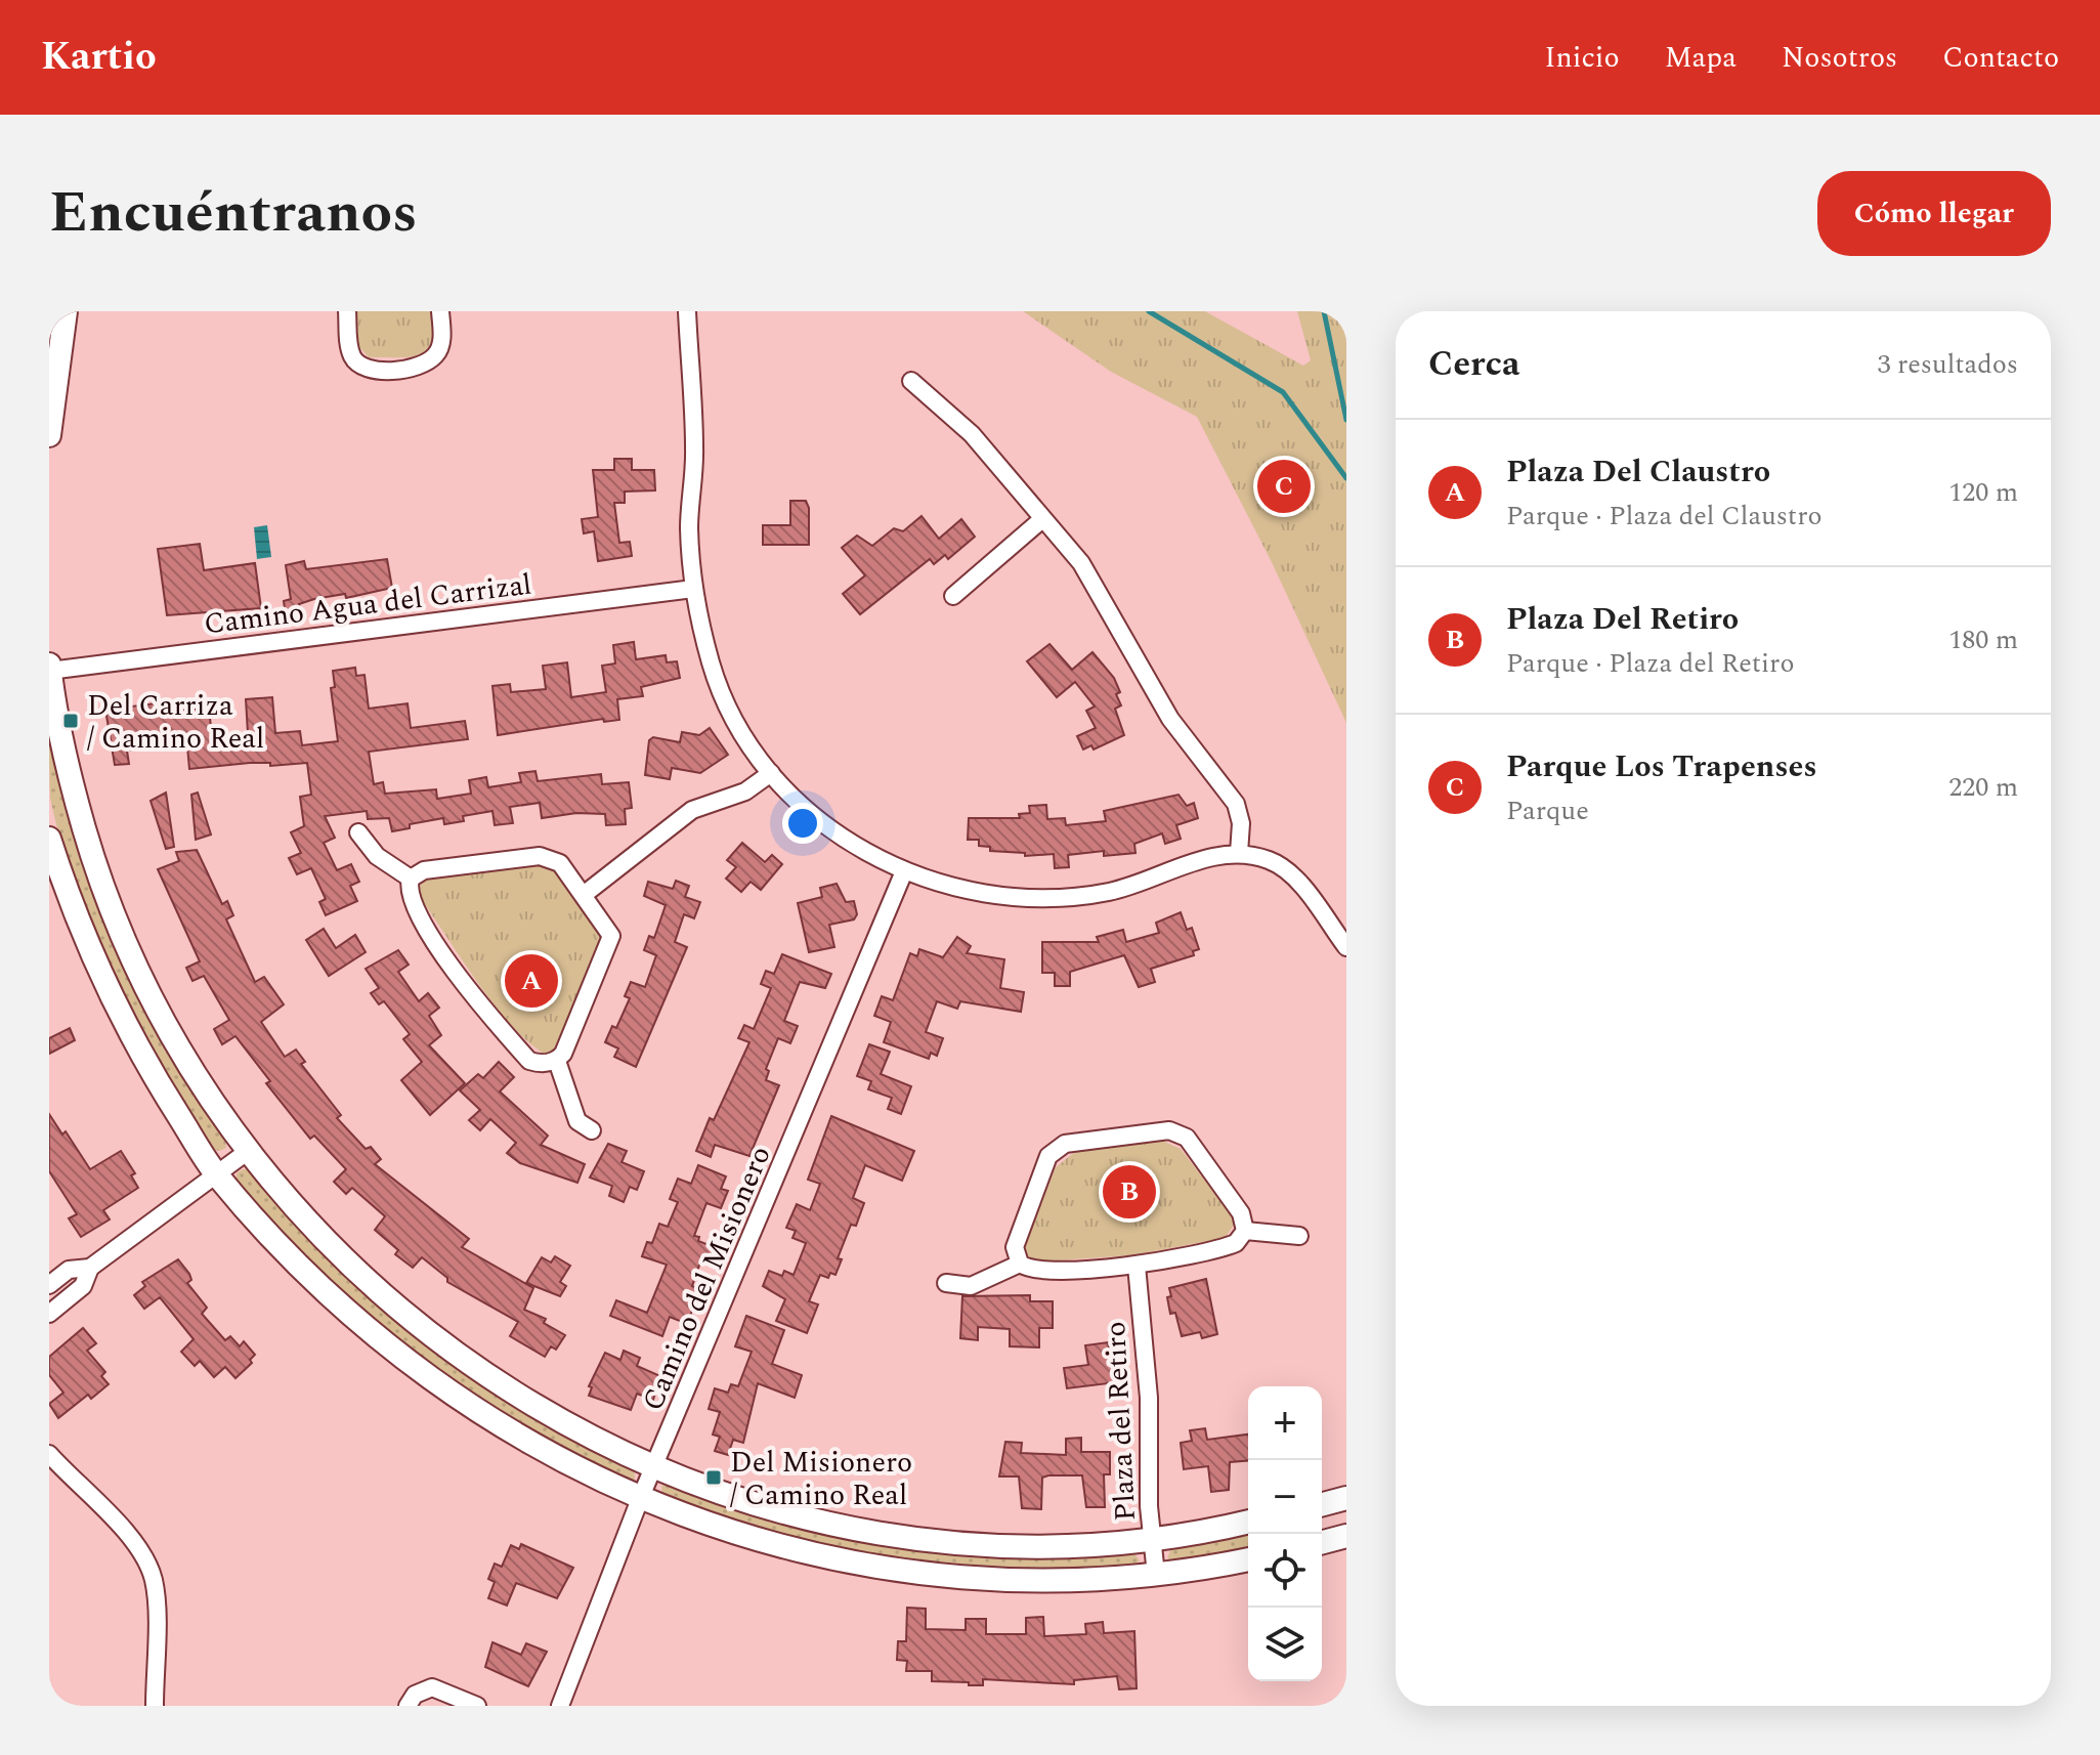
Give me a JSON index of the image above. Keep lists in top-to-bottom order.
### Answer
{
  "streets": {
    "street": ["Camino Agua del Carrizal", "Camino del Misionero", "Plaza del Retiro"]
  },
  "places": {
    "transit": ["Del Carriza / Camino Real", "Del Misionero / Camino Real"]
  },
  "page": {
    "header": "Kartio",
    "nav": [
      "Inicio",
      "Mapa",
      "Nosotros",
      "Contacto"
    ],
    "title": "Encuéntranos",
    "buttons": "Cómo llegar",
    "heading": ["Cerca", "3 resultados"],
    "list": [
      {
        "mark": "A",
        "name": "Plaza Del Claustro",
        "note": "Parque · Plaza del Claustro",
        "value": "120 m"
      },
      {
        "mark": "B",
        "name": "Plaza Del Retiro",
        "note": "Parque · Plaza del Retiro",
        "value": "180 m"
      },
      {
        "mark": "C",
        "name": "Parque Los Trapenses",
        "note": "Parque",
        "value": "220 m"
      }
    ],
    "pins": ["C", "A", "B"],
    "map_buttons": ["+", "−"]
  }
}
